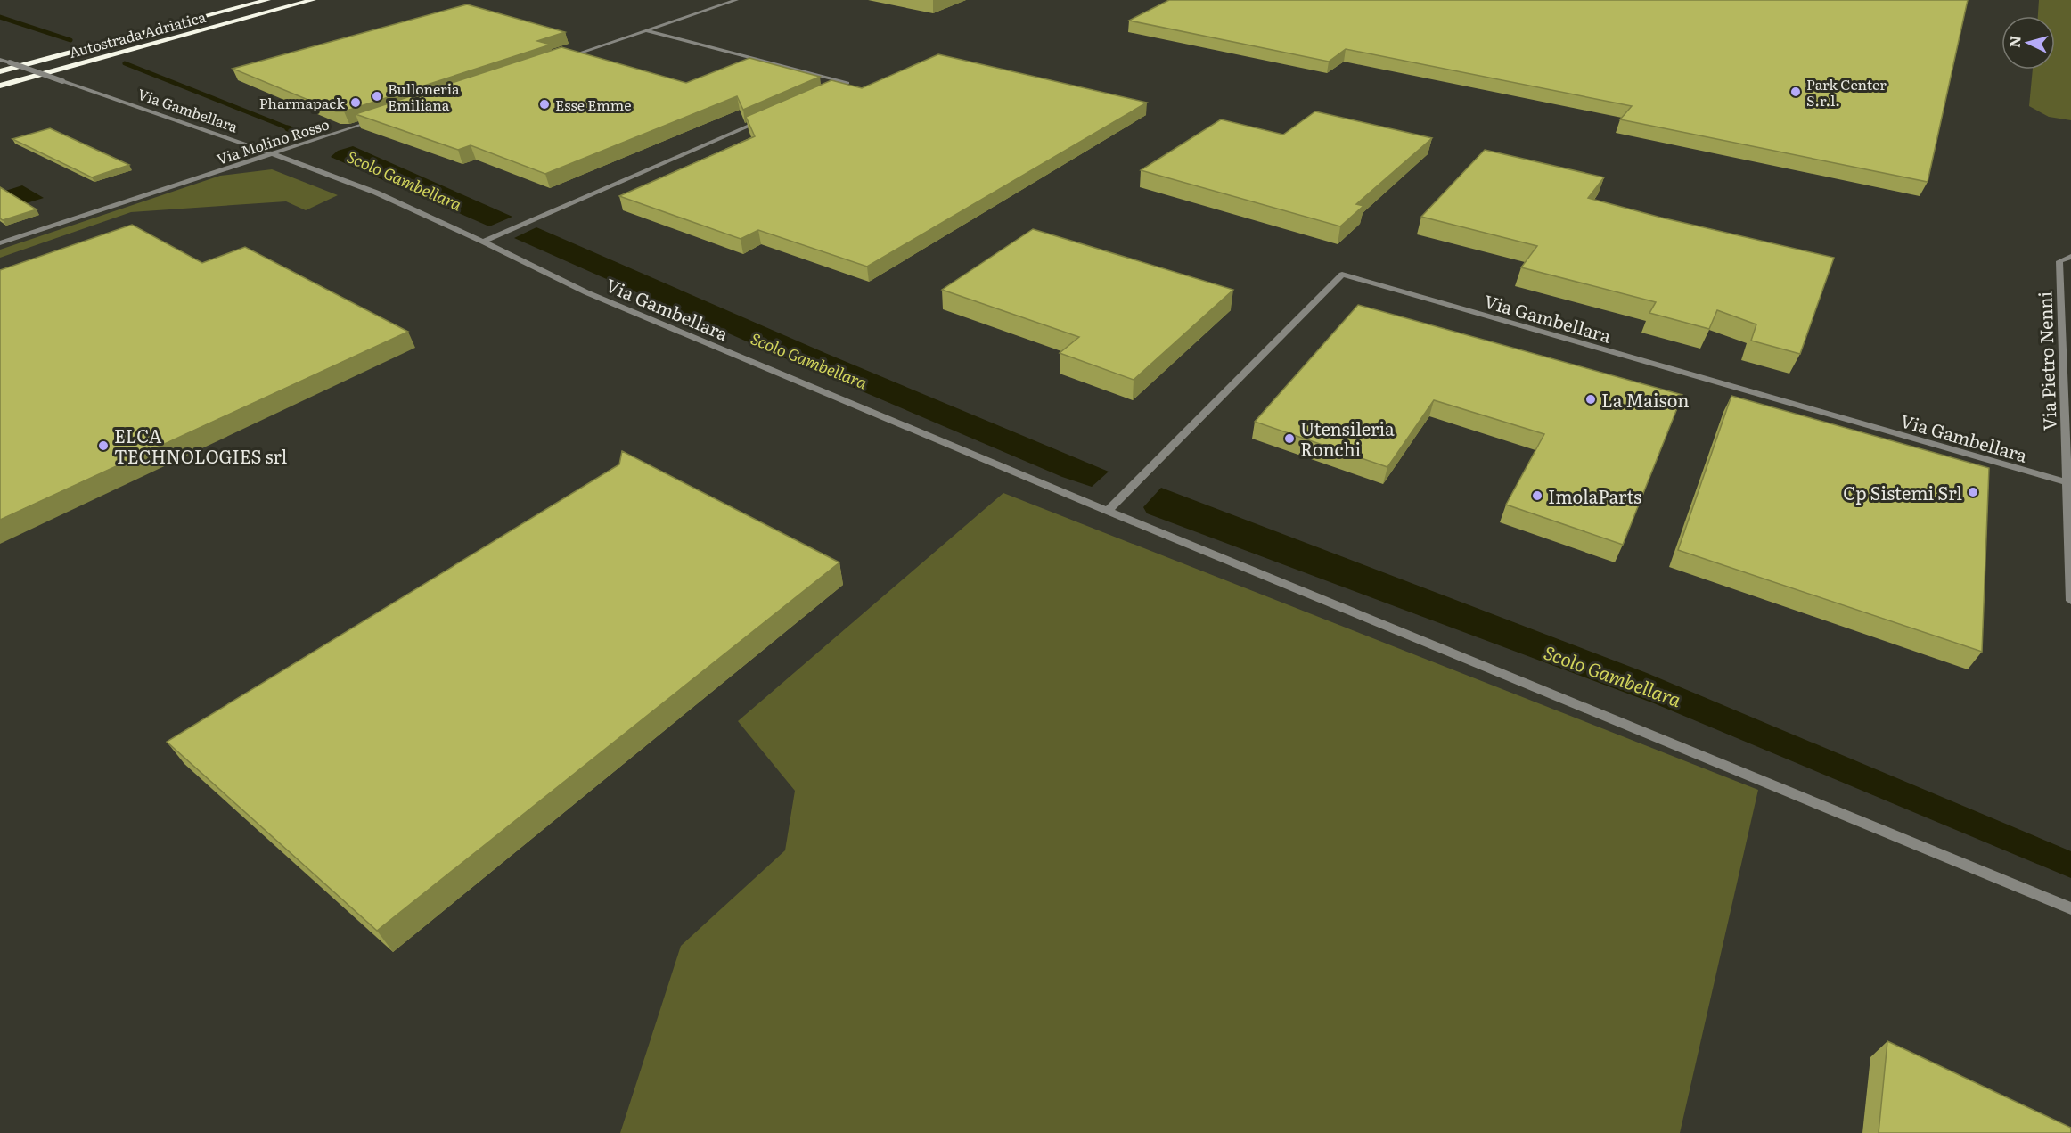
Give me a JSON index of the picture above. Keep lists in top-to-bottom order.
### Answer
{
  "streets": {
    "highway": ["Autostrada Adriatica"],
    "street": ["Via Gambellara", "Via Molino Rosso", "Via Pietro Nenni"]
  },
  "crossings": [
    ["Via Gambellara", "Via Molino Rosso"],
    ["Via Gambellara", "Via Pietro Nenni"]
  ],
  "water": ["Scolo Gambellara"],
  "places": [
    "Park Center S.r.l.",
    "Bulloneria Emiliana",
    "Pharmapack",
    "Esse Emme",
    "La Maison",
    "Utensileria Ronchi",
    "ELCA TECHNOLOGIES srl",
    "Cp Sistemi Srl",
    "ImolaParts"
  ],
  "north": "left"
}
